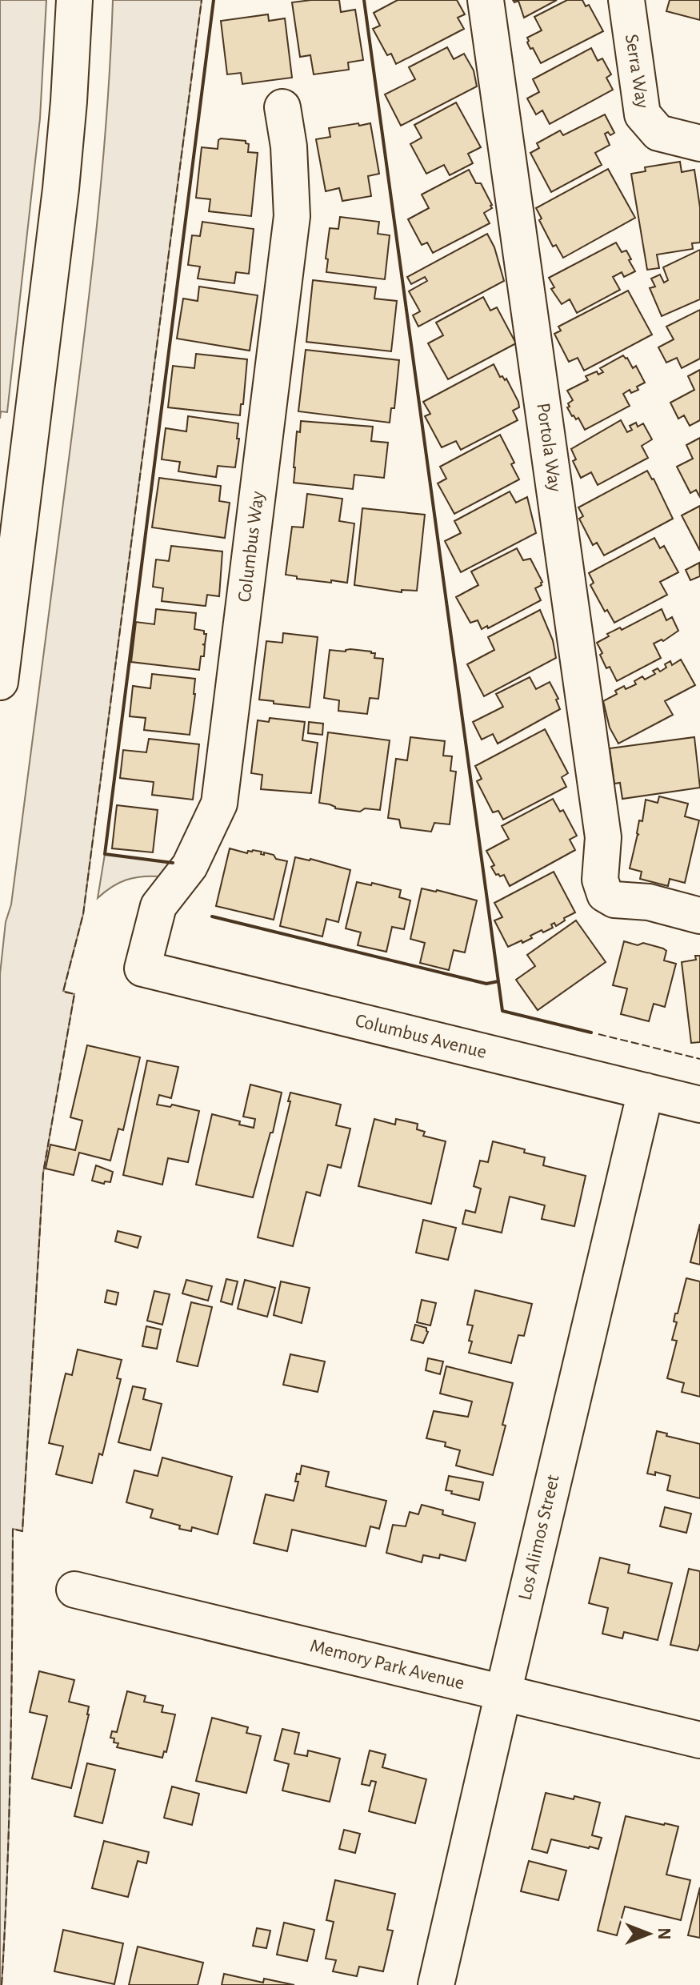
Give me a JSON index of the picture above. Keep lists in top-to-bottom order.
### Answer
{
  "streets": {
    "main road": [
      "Serra Way",
      "Portola Way",
      "Columbus Way",
      "Columbus Avenue",
      "Los Alimos Street",
      "Memory Park Avenue"
    ]
  },
  "crossings": [
    ["Columbus Way", "Columbus Avenue"],
    ["Columbus Avenue", "Los Alimos Street"],
    ["Los Alimos Street", "Memory Park Avenue"]
  ],
  "north": "right"
}
